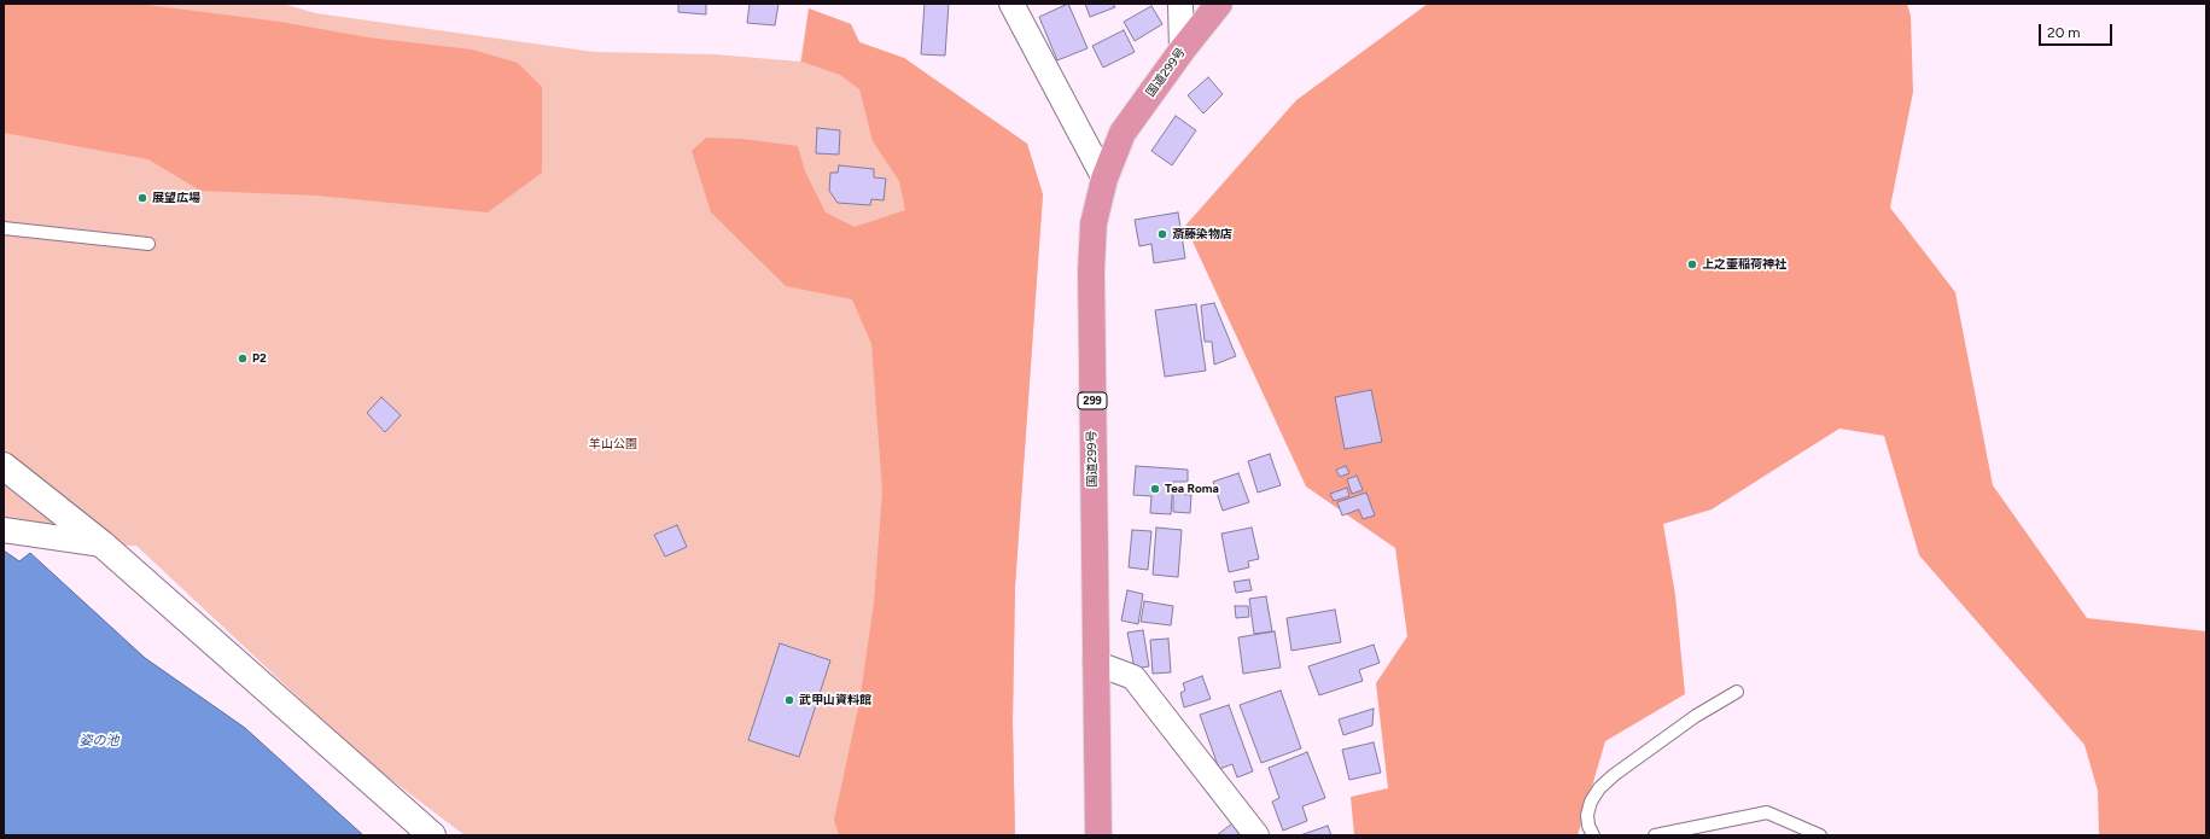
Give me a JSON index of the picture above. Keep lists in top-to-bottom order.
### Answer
{
  "streets": {
    "highway": ["国道299号", "299"]
  },
  "water": ["姿の池"],
  "parks": ["羊山公園"],
  "places": [
    "展望広場",
    "斎藤染物店",
    "上之壷稲荷神社",
    "P2",
    "Tea Roma",
    "武甲山資料館"
  ],
  "scale_bar": "20 m"
}
